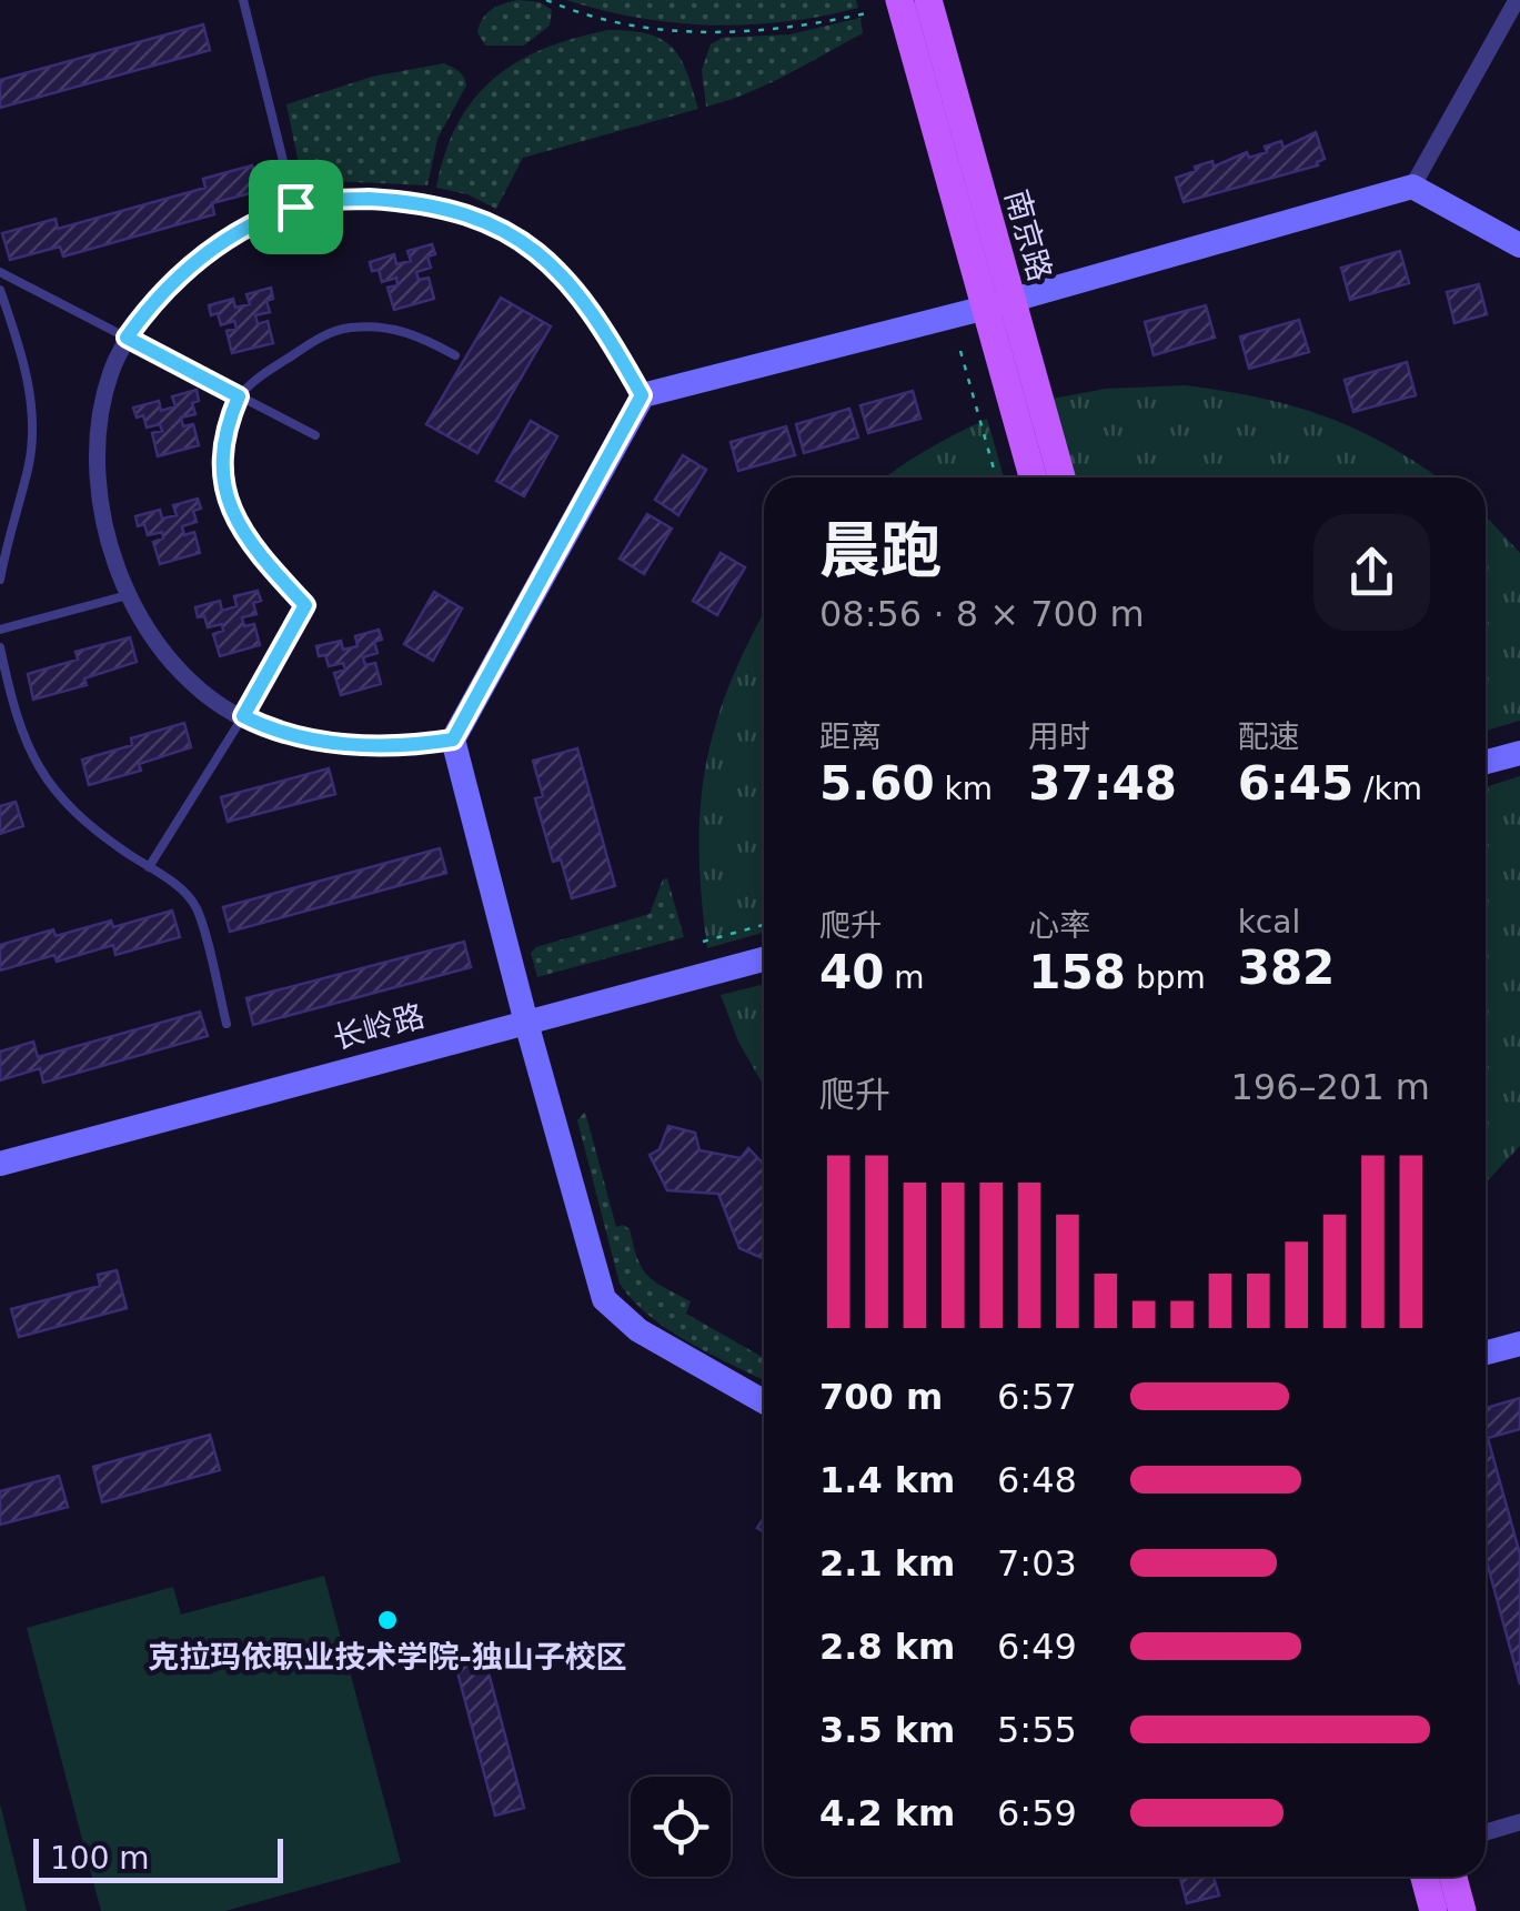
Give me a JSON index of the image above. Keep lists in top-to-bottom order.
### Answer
{
  "streets": {
    "main road": ["南京路"],
    "street": ["长岭路"]
  },
  "places": ["克拉玛依职业技术学院-独山子校区"],
  "scale_bar": "100 m",
  "page": {
    "heading": ["晨跑", "08:56 · 8 × 700 m"],
    "stats": [
      ["距离", "5.60 km"],
      ["用时", "37:48"],
      ["配速", "6:45 /km"],
      ["爬升", "40 m"],
      ["心率", "158 bpm"],
      ["kcal", "382"]
    ],
    "chart": ["爬升", "196–201 m"],
    "list": [
      {
        "name": "700 m",
        "note": "6:57"
      },
      {
        "name": "1.4 km",
        "note": "6:48"
      },
      {
        "name": "2.1 km",
        "note": "7:03"
      },
      {
        "name": "2.8 km",
        "note": "6:49"
      },
      {
        "name": "3.5 km",
        "note": "5:55"
      },
      {
        "name": "4.2 km",
        "note": "6:59"
      }
    ],
    "scale": "100 m"
  }
}
